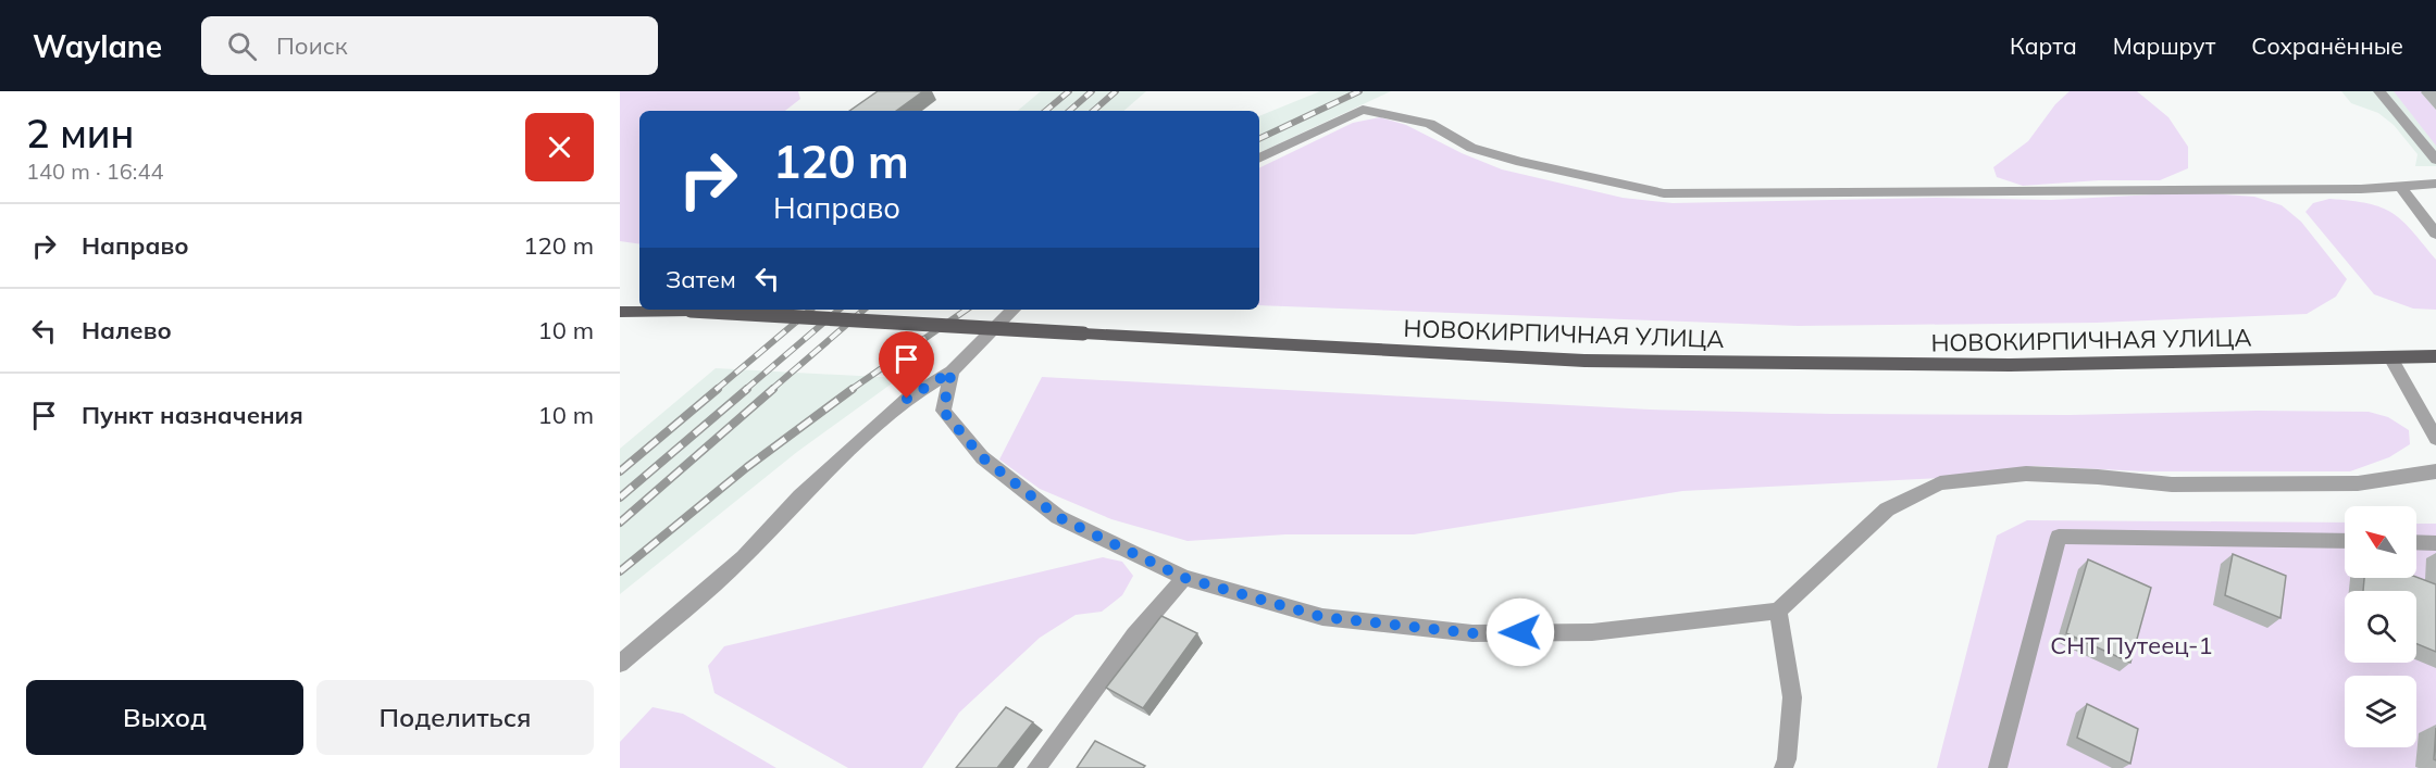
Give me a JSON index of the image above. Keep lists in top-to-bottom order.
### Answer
{
  "streets": {
    "main road": ["НОВОКИРПИЧНАЯ УЛИЦА"]
  },
  "parks": ["СНТ Путеец-1"],
  "north": "top left",
  "page": {
    "header": "Waylane",
    "search": "Поиск",
    "nav": ["Карта", "Маршрут", "Сохранённые"],
    "heading": ["2 мин", "140 m · 16:44"],
    "turn": ["120 m", "Направо"],
    "list": [
      {
        "name": "Направо",
        "value": "120 m"
      },
      {
        "name": "Налево",
        "value": "10 m"
      },
      {
        "name": "Пункт назначения",
        "value": "10 m"
      }
    ],
    "then": "Затем",
    "buttons": ["Выход", "Поделиться"]
  }
}
